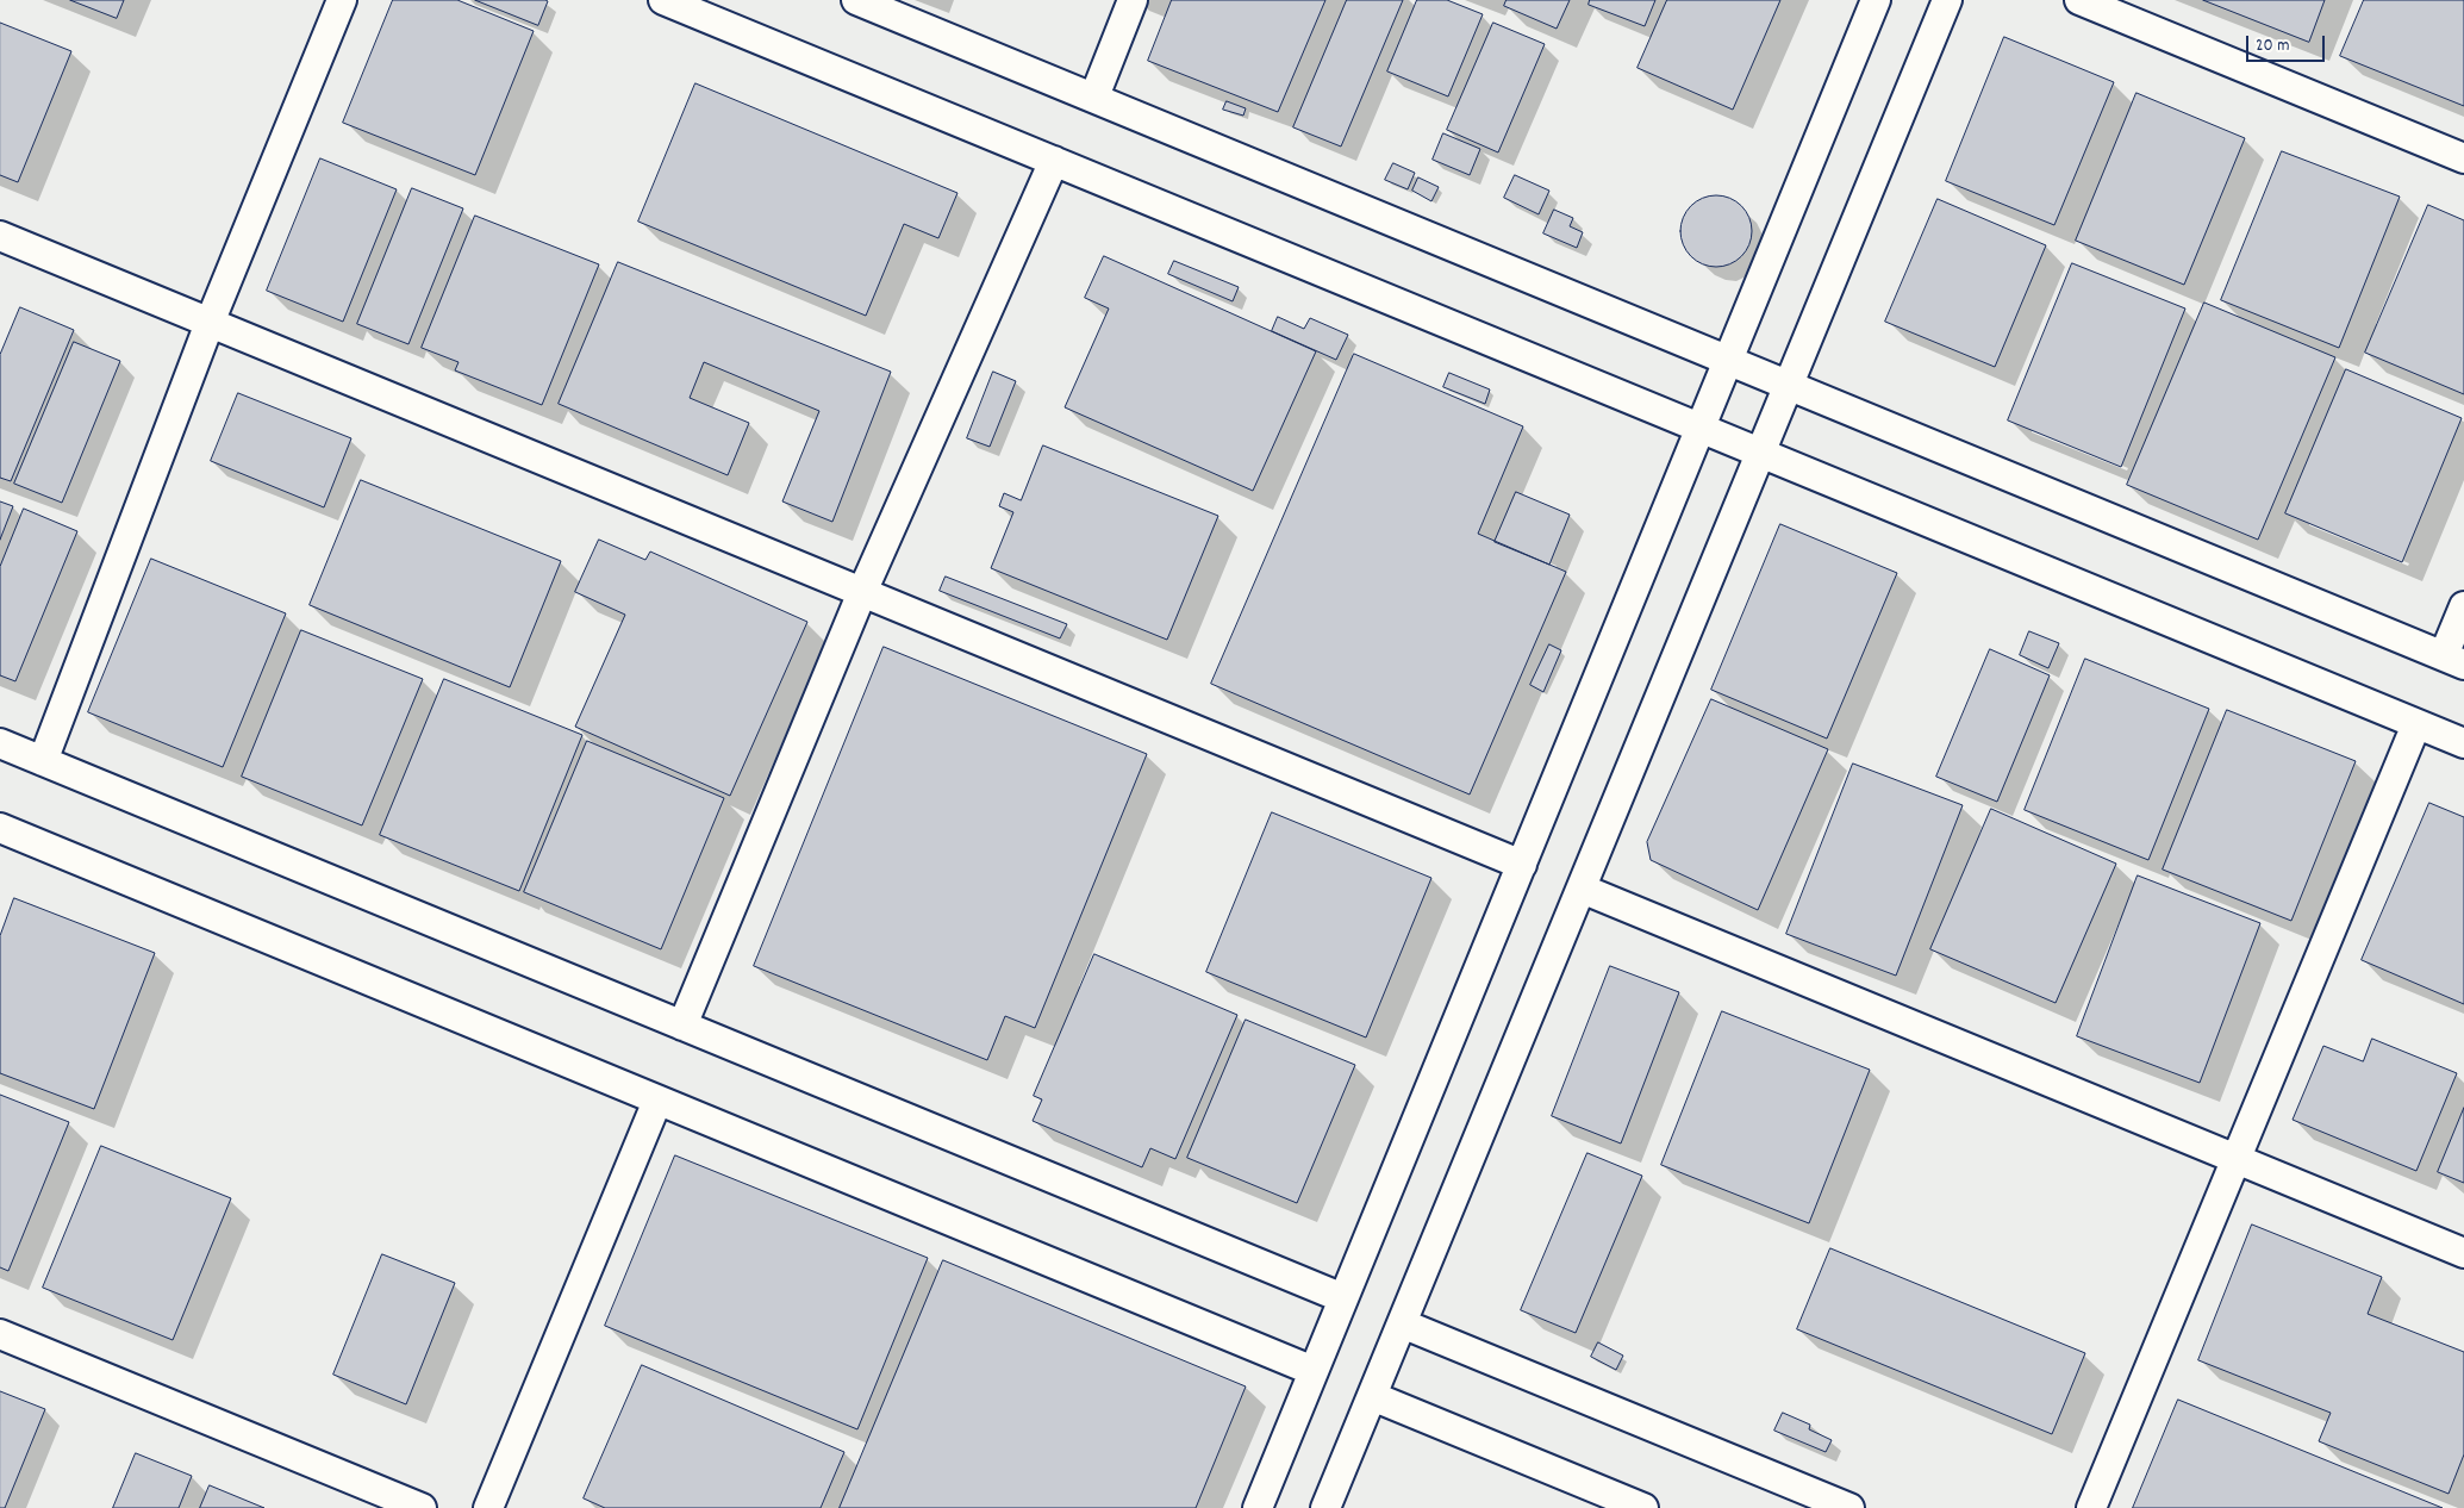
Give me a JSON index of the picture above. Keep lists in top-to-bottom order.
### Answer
{
  "scale_bar": "20 m"
}
